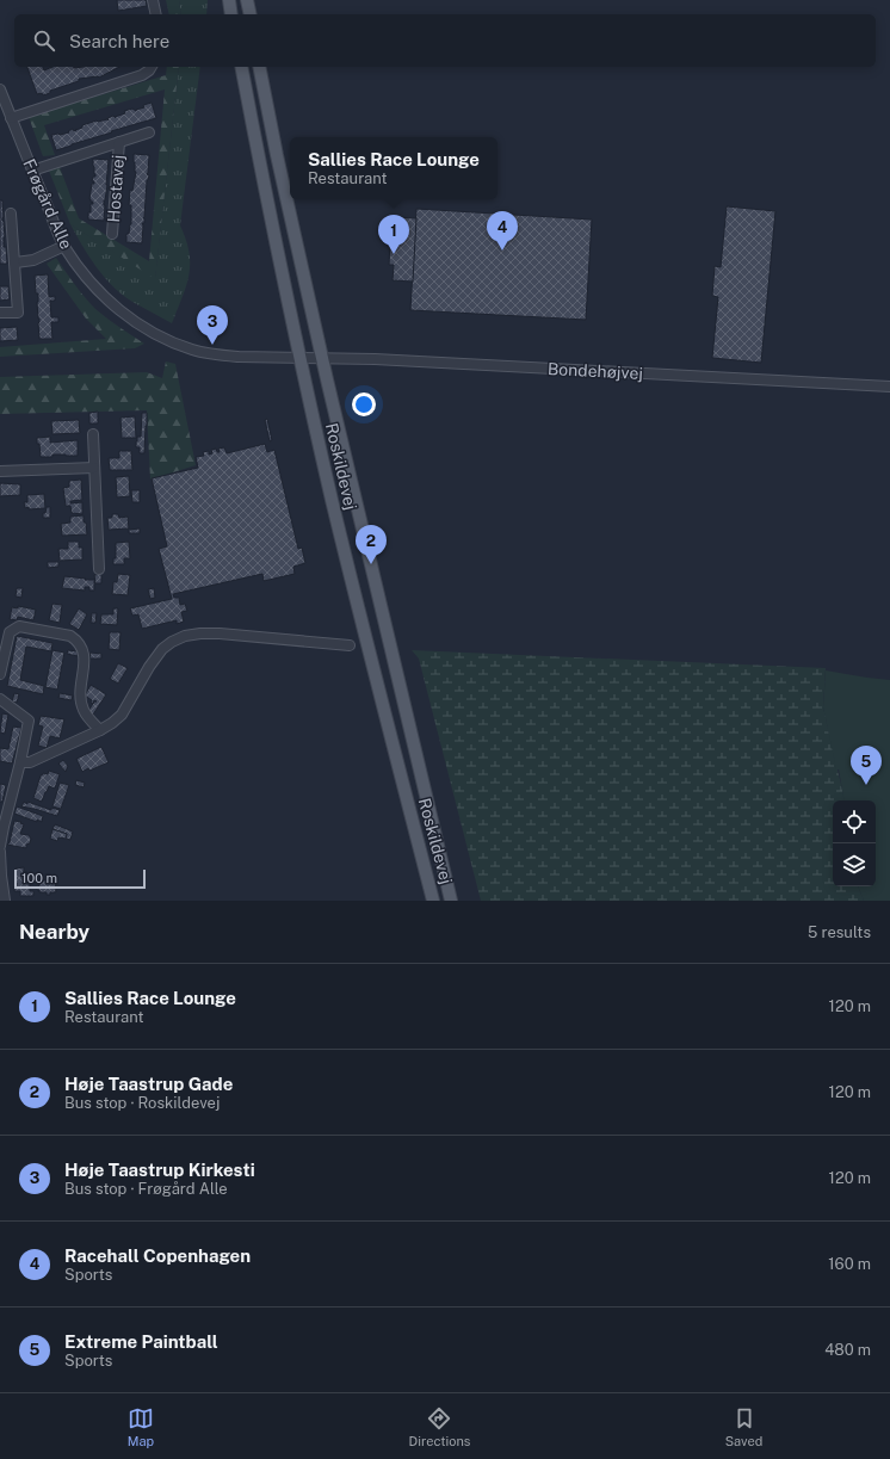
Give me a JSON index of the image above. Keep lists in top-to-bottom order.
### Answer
{
  "streets": {
    "main road": ["Roskildevej"],
    "street": ["Hostavej", "Frøgård Alle", "Bondehøjvej"]
  },
  "crossings": [
    ["Hostavej", "Frøgård Alle"],
    ["Frøgård Alle", "Bondehøjvej"],
    ["Frøgård Alle", "Roskildevej"],
    ["Bondehøjvej", "Roskildevej"]
  ],
  "scale_bar": "100 m",
  "page": {
    "search": "Search here",
    "popup": ["Sallies Race Lounge", "Restaurant"],
    "pins": [
      "4",
      "1",
      "3",
      "2",
      "5"
    ],
    "scale": "100 m",
    "heading": ["Nearby", "5 results"],
    "list": [
      {
        "mark": "1",
        "name": "Sallies Race Lounge",
        "note": "Restaurant",
        "value": "120 m"
      },
      {
        "mark": "2",
        "name": "Høje Taastrup Gade",
        "note": "Bus stop · Roskildevej",
        "value": "120 m"
      },
      {
        "mark": "3",
        "name": "Høje Taastrup Kirkesti",
        "note": "Bus stop · Frøgård Alle",
        "value": "120 m"
      },
      {
        "mark": "4",
        "name": "Racehall Copenhagen",
        "note": "Sports",
        "value": "160 m"
      },
      {
        "mark": "5",
        "name": "Extreme Paintball",
        "note": "Sports",
        "value": "480 m"
      }
    ],
    "nav": ["Map", "Directions", "Saved"]
  }
}
